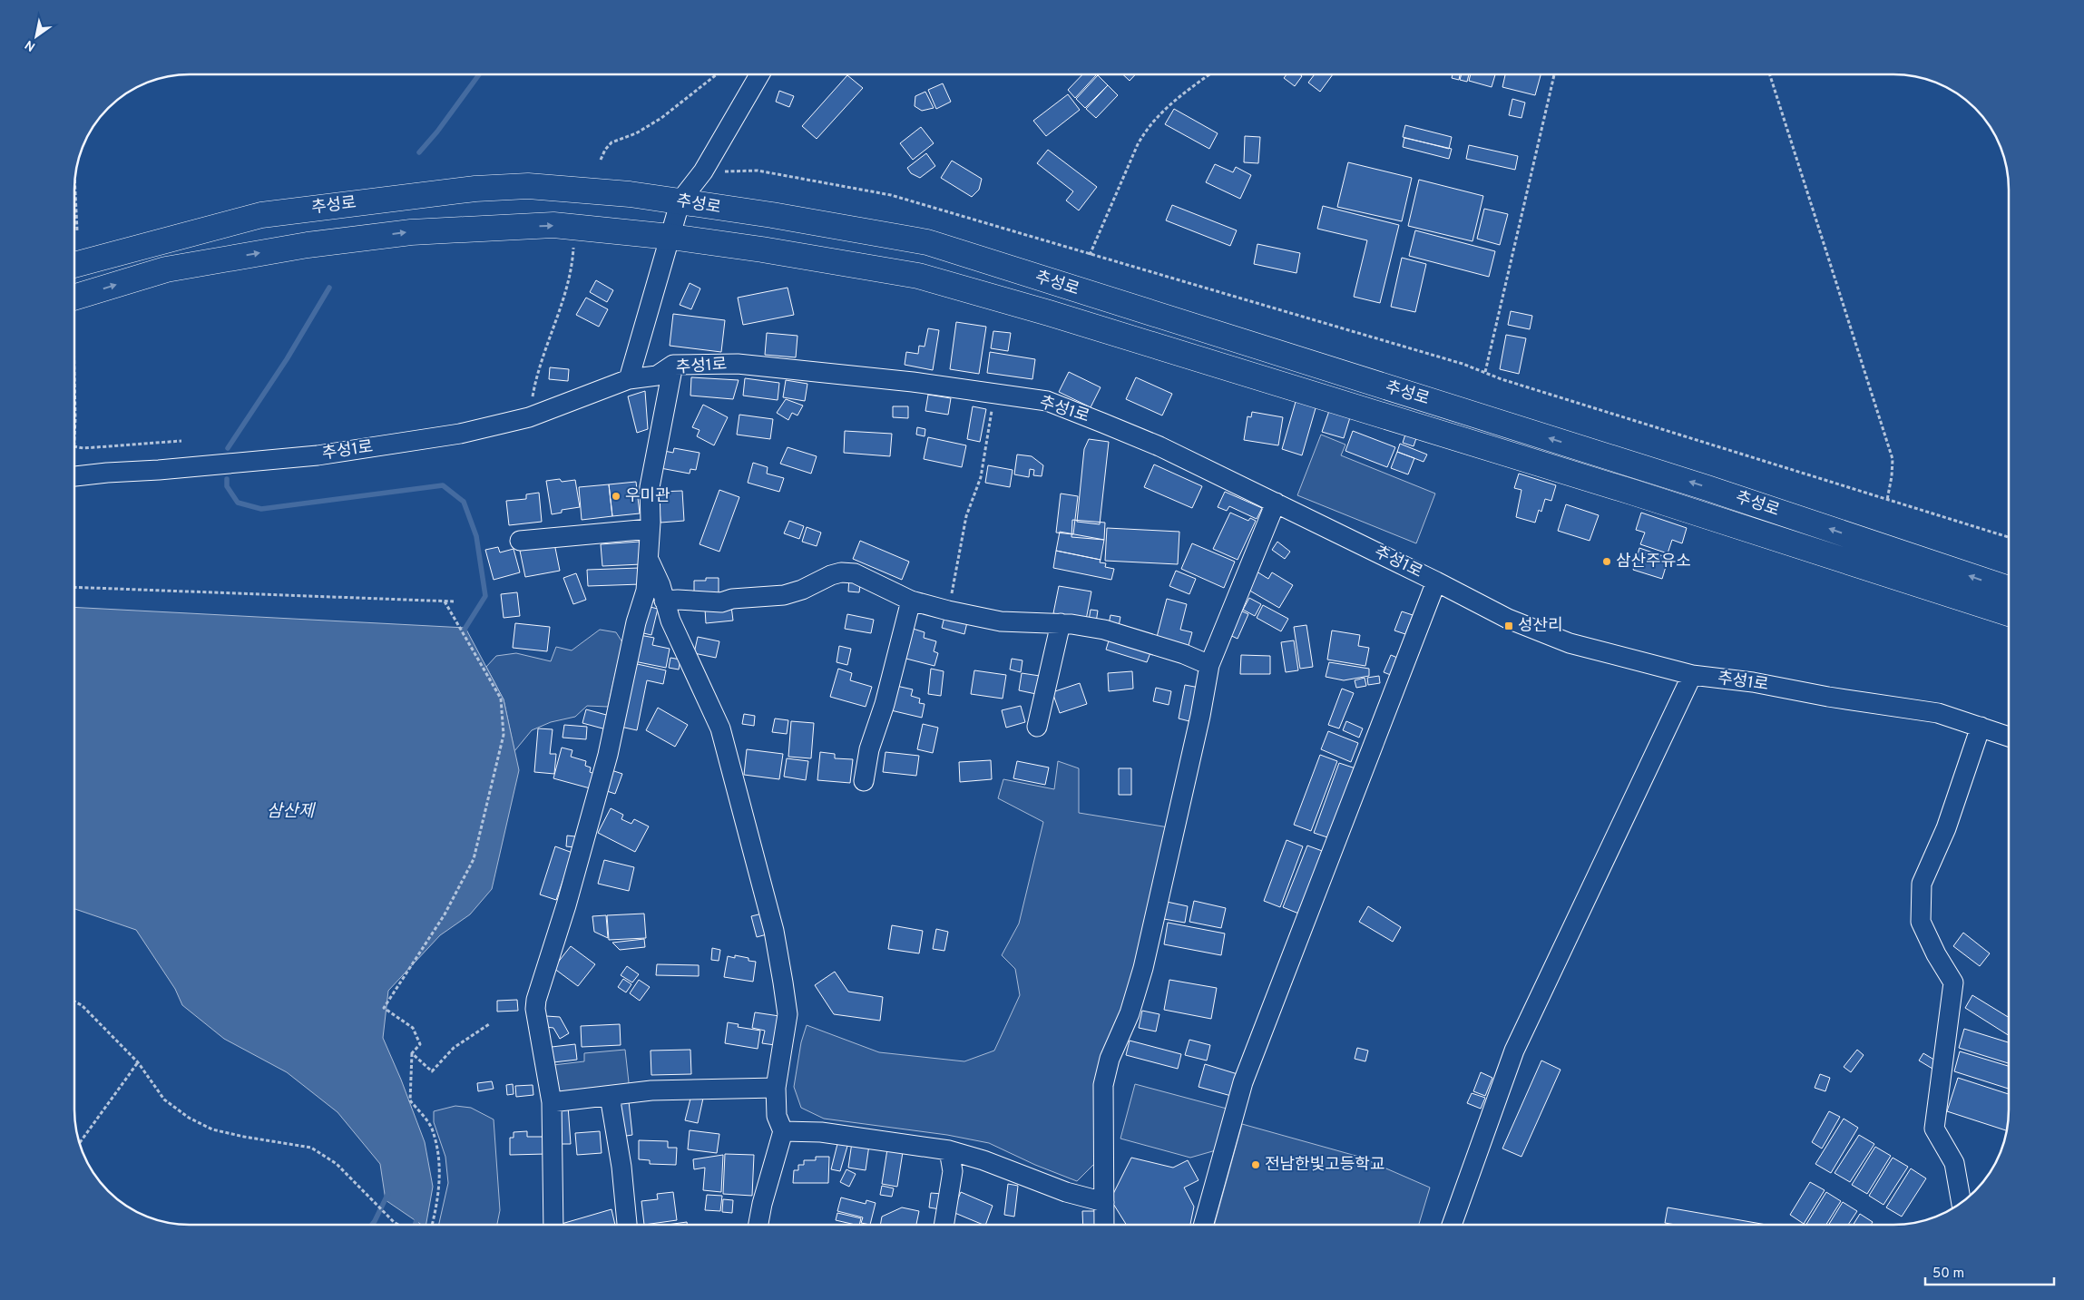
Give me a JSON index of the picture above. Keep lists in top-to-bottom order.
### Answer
{
  "streets": {
    "main road": ["추성로"],
    "street": ["추성1로"]
  },
  "water": ["삼산제"],
  "places": {
    "other": ["우미관", "삼산주유소", "전남한빛고등학교"],
    "transit": ["성산리"]
  },
  "scale_bar": "50 m",
  "north": "bottom left"
}
